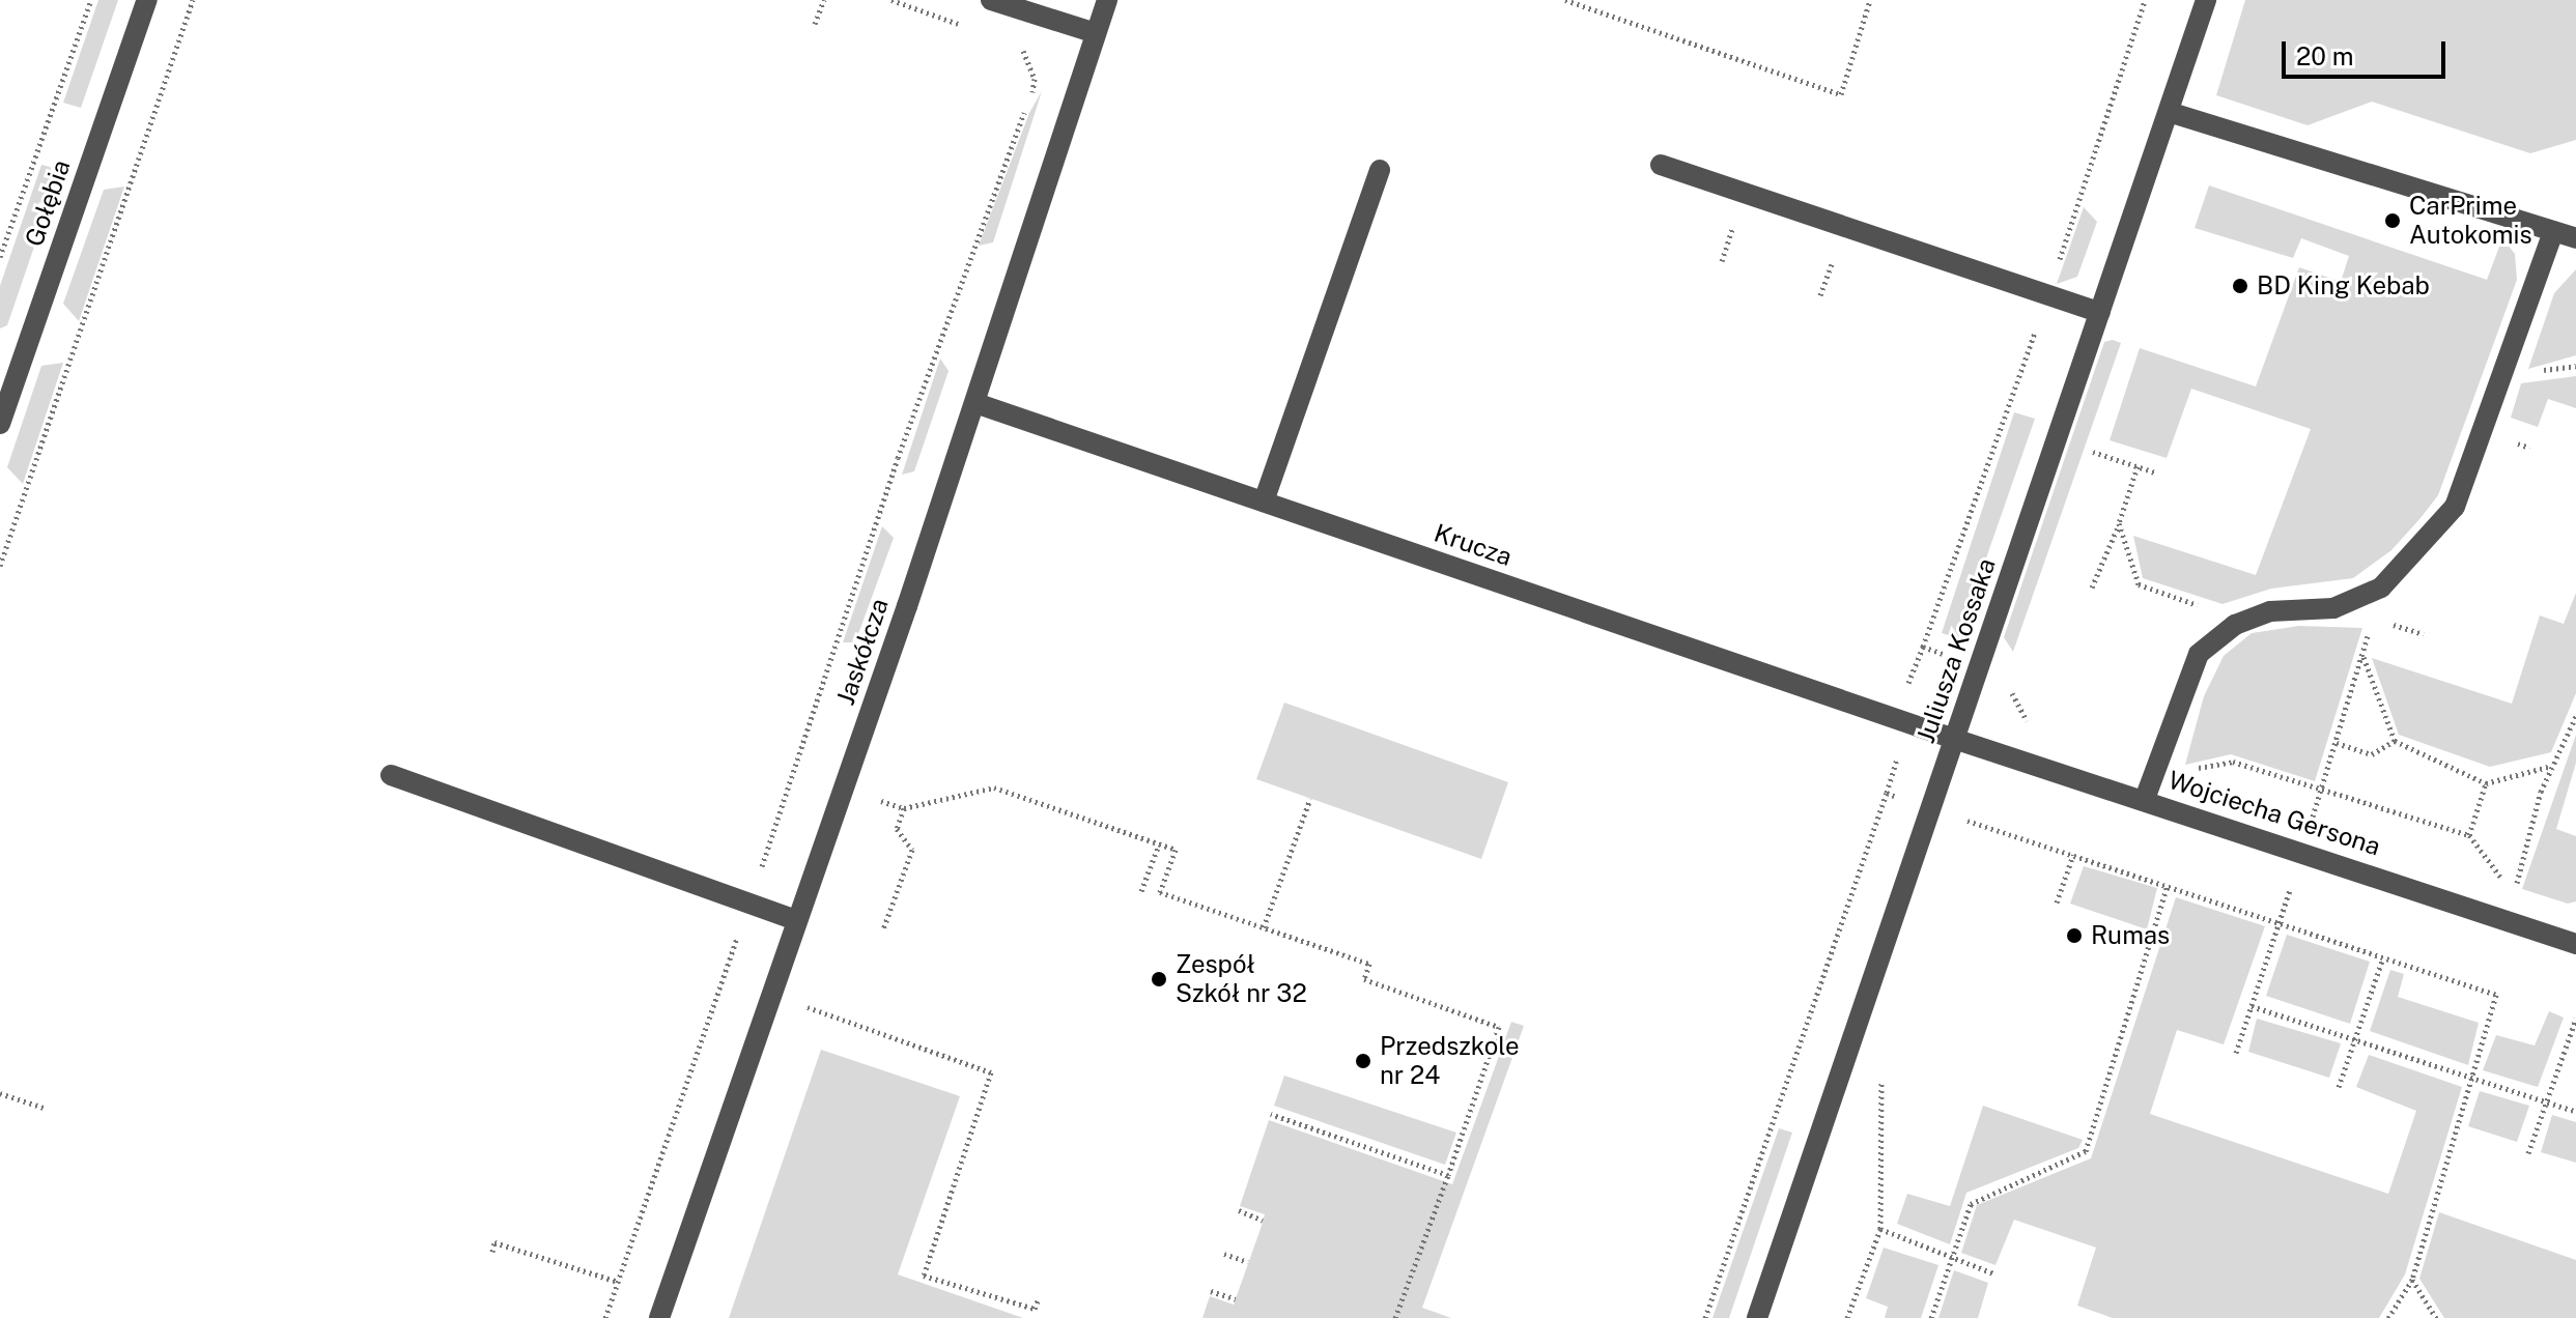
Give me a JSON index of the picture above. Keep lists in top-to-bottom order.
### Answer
{
  "streets": {
    "street": [
      "Gołębia",
      "Krucza",
      "Juliusza Kossaka",
      "Jaskółcza",
      "Wojciecha Gersona"
    ]
  },
  "crossings": [
    ["Krucza", "Juliusza Kossaka"],
    ["Krucza", "Jaskółcza"],
    ["Krucza", "Wojciecha Gersona"],
    ["Juliusza Kossaka", "Wojciecha Gersona"]
  ],
  "places": [
    "CarPrime Autokomis",
    "BD King Kebab",
    "Rumas",
    "Zespół Szkół nr 32",
    "Przedszkole nr 24"
  ],
  "scale_bar": "20 m"
}
